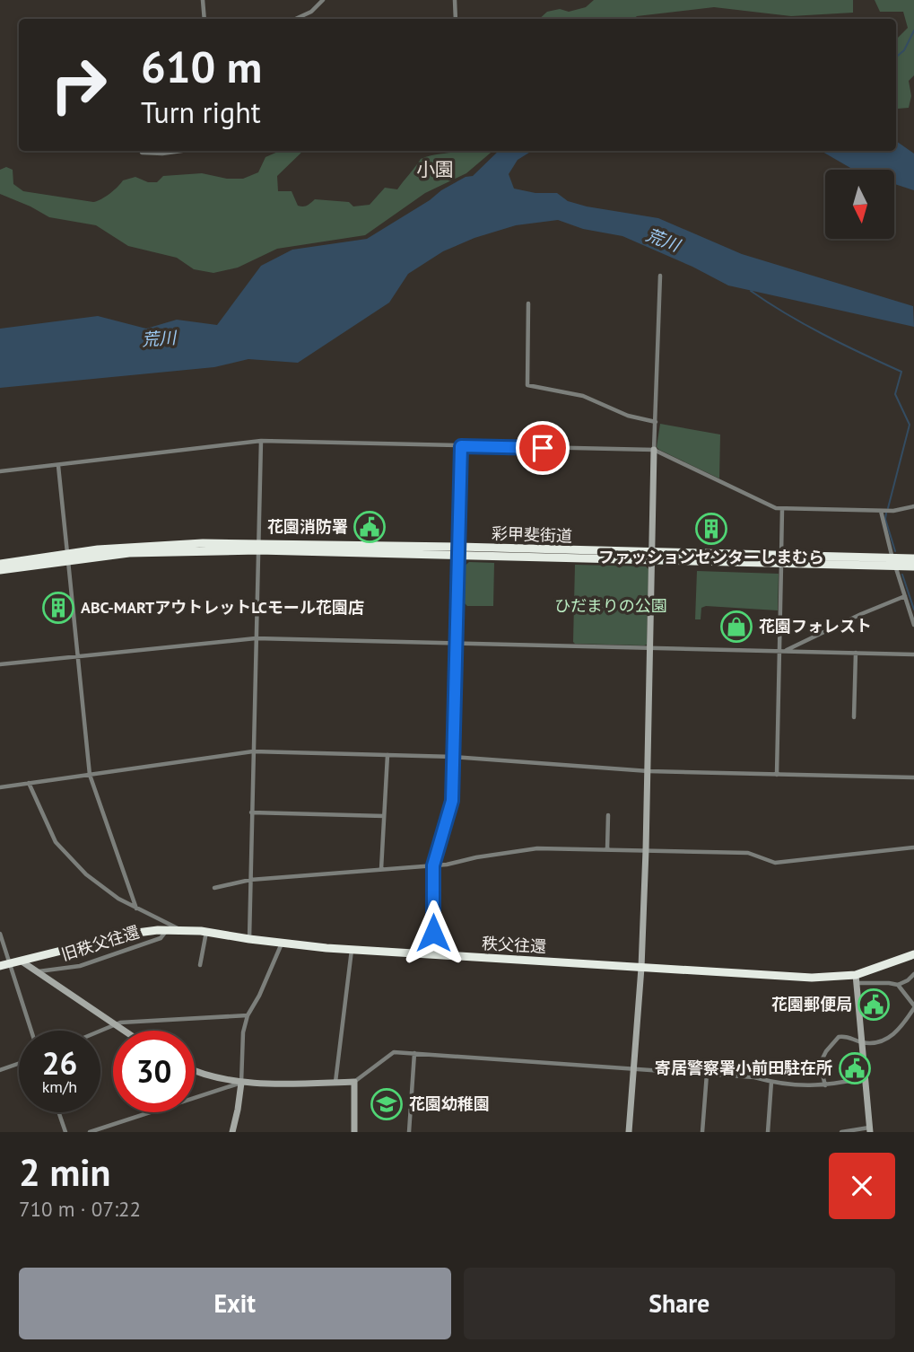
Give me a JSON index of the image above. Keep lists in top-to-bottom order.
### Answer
{
  "streets": {
    "highway": ["彩甲斐街道", "秩父往還"],
    "street": ["旧秩父往還"]
  },
  "crossings": [
    ["旧秩父往還", "秩父往還"]
  ],
  "districts": ["小園"],
  "water": ["荒川"],
  "parks": ["ひだまりの公園"],
  "places": {
    "public building": ["花園消防署", "花園郵便局", "寄居警察署小前田駐在所"],
    "building": ["ファッションセンターしまむら", "ABC-MARTアウトレットLCモール花園店"],
    "shop": ["花園フォレスト"],
    "school or university": ["花園幼稚園"]
  },
  "north": "bottom",
  "page": {
    "turn": ["610 m", "Turn right"],
    "speed": "26 km/h",
    "limit": "30",
    "heading": ["2 min", "710 m · 07:22"],
    "buttons": ["Exit", "Share"]
  }
}
